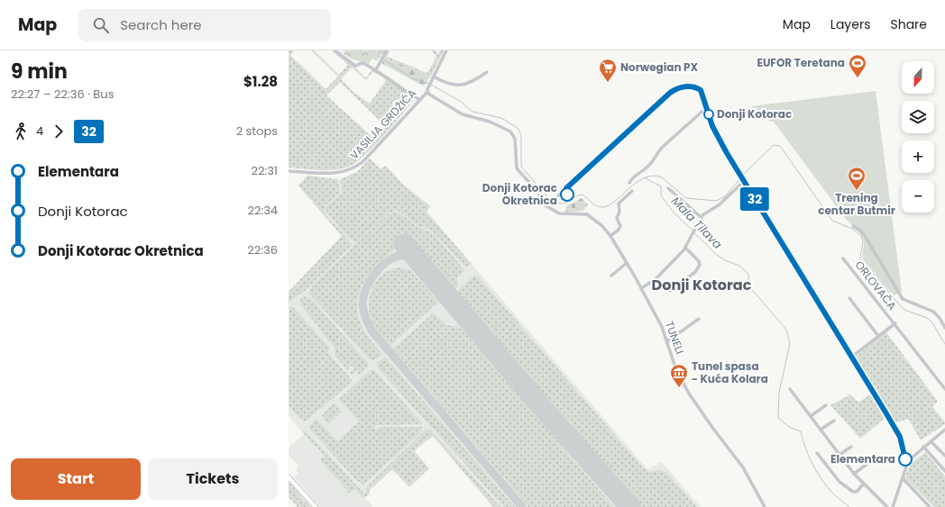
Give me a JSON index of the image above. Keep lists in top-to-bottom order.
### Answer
{
  "streets": {
    "street": ["VASILJA GRDŽIĆA", "ORLOVAČA", "TUNELI"]
  },
  "districts": ["Donji Kotorac"],
  "water": ["Mala Tilava"],
  "places": {
    "sports": ["EUFOR Teretana", "Trening centar Butmir"],
    "supermarket": ["Norwegian PX"],
    "other": ["Donji Kotorac", "Donji Kotorac Okretnica", "Elementara"],
    "museum": ["Tunel spasa - Kuća Kolara"]
  },
  "lines": ["bus line 32"],
  "north": "bottom",
  "page": {
    "header": "Map",
    "search": "Search here",
    "nav": ["Map", "Layers", "Share"],
    "heading": ["9 min", "22:27 – 22:36 · Bus", "$1.28"],
    "on_map": "32",
    "map_buttons": ["+", "−"],
    "legs": ["4", "32", "2 stops"],
    "list": [
      {
        "name": "Elementara",
        "value": "22:31"
      },
      {
        "name": "Donji Kotorac",
        "value": "22:34"
      },
      {
        "name": "Donji Kotorac Okretnica",
        "value": "22:36"
      }
    ],
    "buttons": ["Start", "Tickets"]
  }
}
